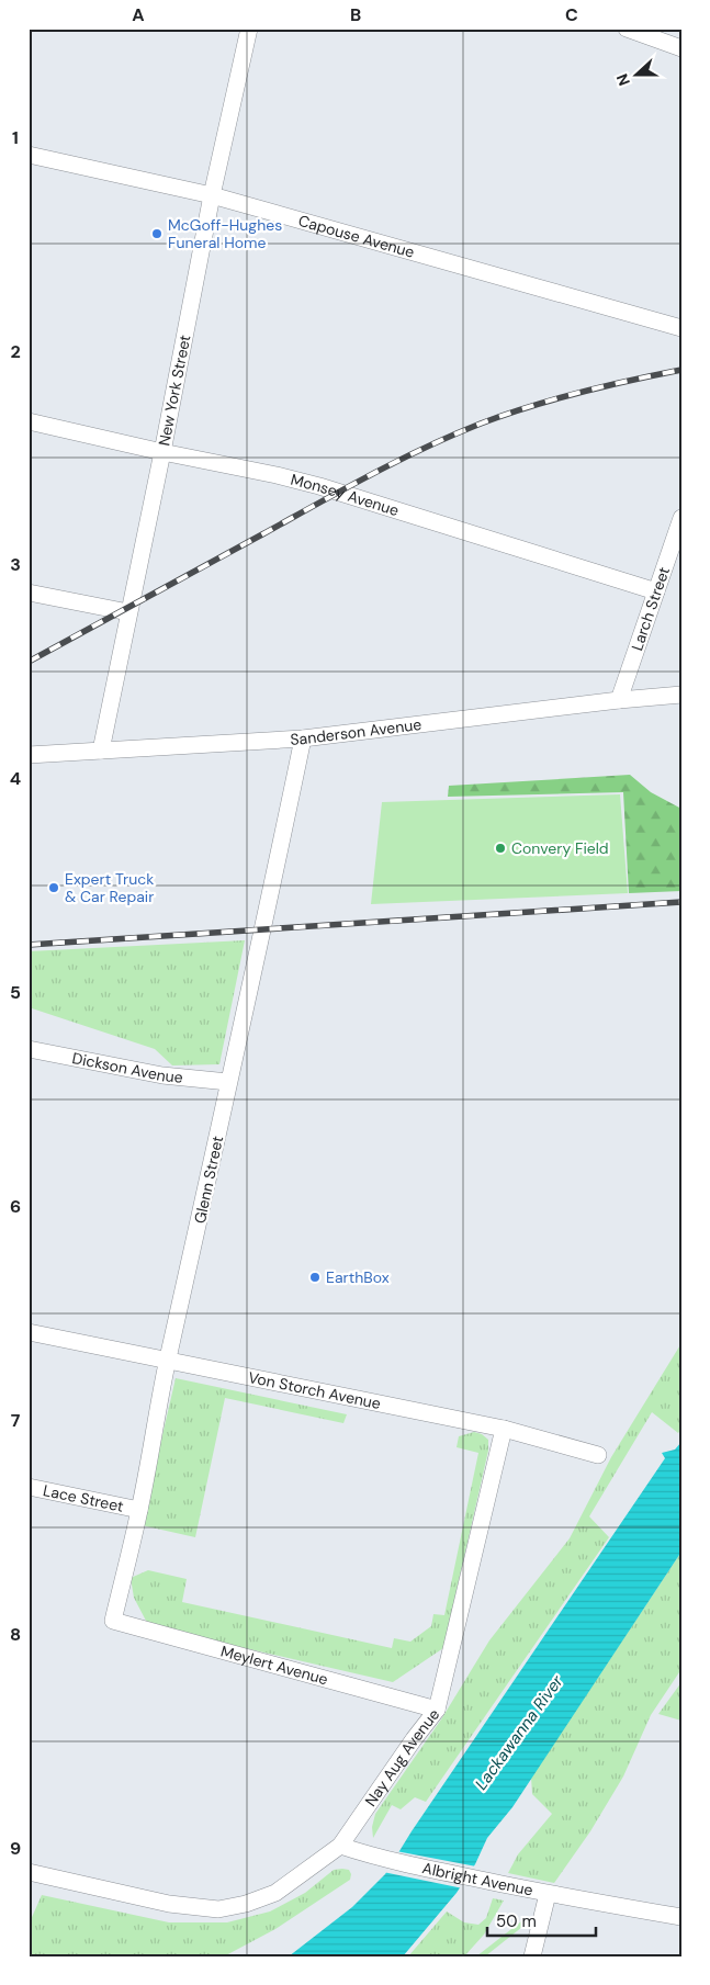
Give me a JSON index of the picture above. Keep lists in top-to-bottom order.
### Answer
{
  "streets": {
    "street": [
      "Capouse Avenue",
      "New York Street",
      "Monsey Avenue",
      "Larch Street",
      "Sanderson Avenue",
      "Dickson Avenue",
      "Glenn Street",
      "Von Storch Avenue",
      "Lace Street",
      "Meylert Avenue",
      "Nay Aug Avenue",
      "Albright Avenue"
    ]
  },
  "crossings": [
    ["Capouse Avenue", "New York Street"],
    ["New York Street", "Monsey Avenue"],
    ["New York Street", "Sanderson Avenue"],
    ["Monsey Avenue", "Larch Street"],
    ["Larch Street", "Sanderson Avenue"],
    ["Sanderson Avenue", "Glenn Street"],
    ["Dickson Avenue", "Glenn Street"],
    ["Glenn Street", "Von Storch Avenue"],
    ["Glenn Street", "Lace Street"],
    ["Glenn Street", "Meylert Avenue"],
    ["Von Storch Avenue", "Nay Aug Avenue"],
    ["Meylert Avenue", "Nay Aug Avenue"],
    ["Nay Aug Avenue", "Albright Avenue"]
  ],
  "water": ["Lackawanna River"],
  "places": [
    "McGoff-Hughes Funeral Home",
    "Convery Field",
    "Expert Truck & Car Repair",
    "EarthBox"
  ],
  "scale_bar": "50 m",
  "north": "left",
  "grid": {
    "columns": ["A", "B", "C"],
    "rows": [
      "1",
      "2",
      "3",
      "4",
      "5",
      "6",
      "7",
      "8",
      "9"
    ]
  }
}
